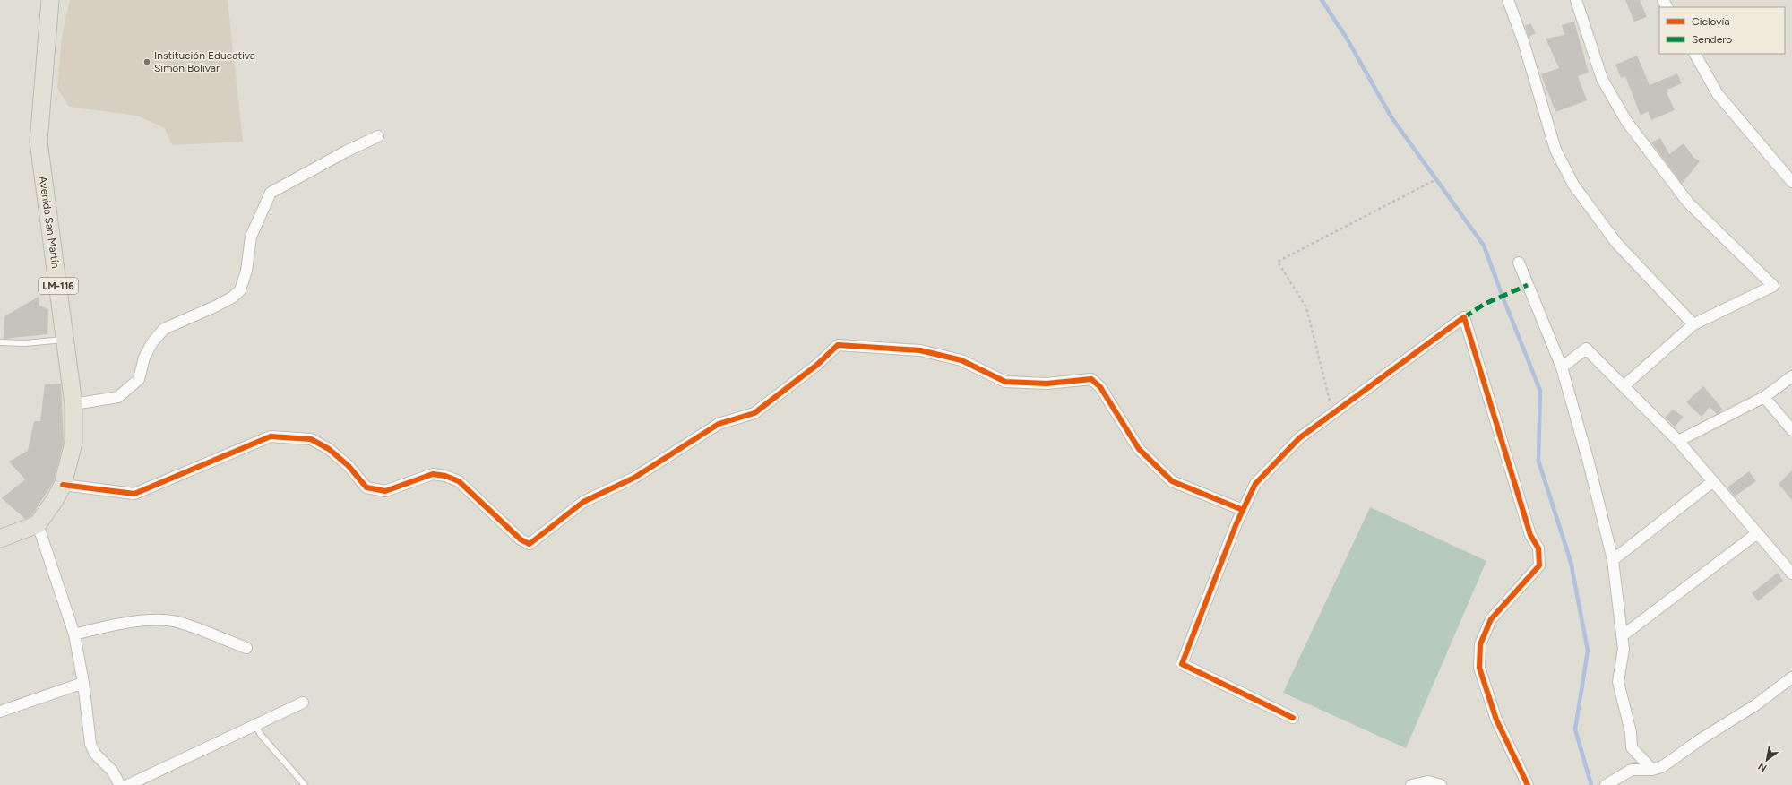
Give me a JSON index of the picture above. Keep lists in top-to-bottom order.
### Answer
{
  "streets": {
    "main road": ["Avenida San Martín", "LM-116"]
  },
  "places": ["Institución Educativa Simon Bolivar"],
  "legend": ["Ciclovía", "Sendero"],
  "north": "bottom left"
}
